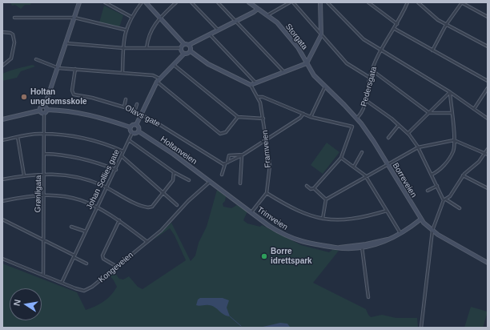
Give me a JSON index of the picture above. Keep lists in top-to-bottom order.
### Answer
{
  "streets": {
    "main road": [
      "Storgata",
      "Holtanveien",
      "Borreveien",
      "Trimveien"
    ],
    "street": [
      "Pedersgata",
      "Olavs gate",
      "Framveien",
      "Johan Sollies gate",
      "Grønligata",
      "Kongeveien"
    ]
  },
  "crossings": [
    ["Storgata", "Borreveien"],
    ["Pedersgata", "Borreveien"],
    ["Framveien", "Trimveien"],
    ["Holtanveien", "Johan Sollies gate"],
    ["Holtanveien", "Trimveien"],
    ["Holtanveien", "Kongeveien"],
    ["Johan Sollies gate", "Kongeveien"],
    ["Borreveien", "Trimveien"],
    ["Grønligata", "Kongeveien"],
    ["Trimveien", "Kongeveien"]
  ],
  "places": ["Holtan ungdomsskole", "Borre idrettspark"],
  "north": "left"
}
